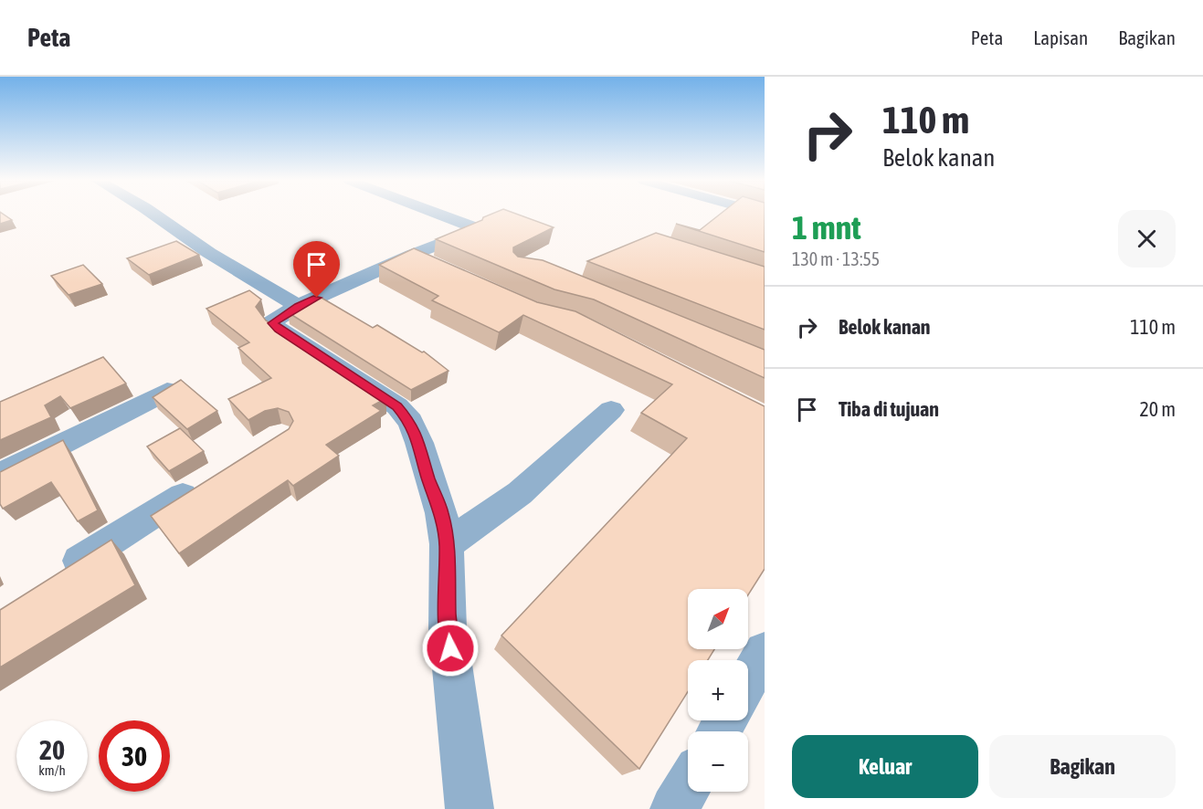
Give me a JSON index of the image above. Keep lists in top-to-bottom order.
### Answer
{
  "north": "top right",
  "page": {
    "header": "Peta",
    "nav": ["Peta", "Lapisan", "Bagikan"],
    "turn": ["110 m", "Belok kanan"],
    "heading": ["1 mnt", "130 m · 13:55"],
    "list": [
      {
        "name": "Belok kanan",
        "value": "110 m"
      },
      {
        "name": "Tiba di tujuan",
        "value": "20 m"
      }
    ],
    "map_buttons": ["+", "−"],
    "speed": "20 km/h",
    "limit": "30",
    "buttons": ["Keluar", "Bagikan"]
  }
}
